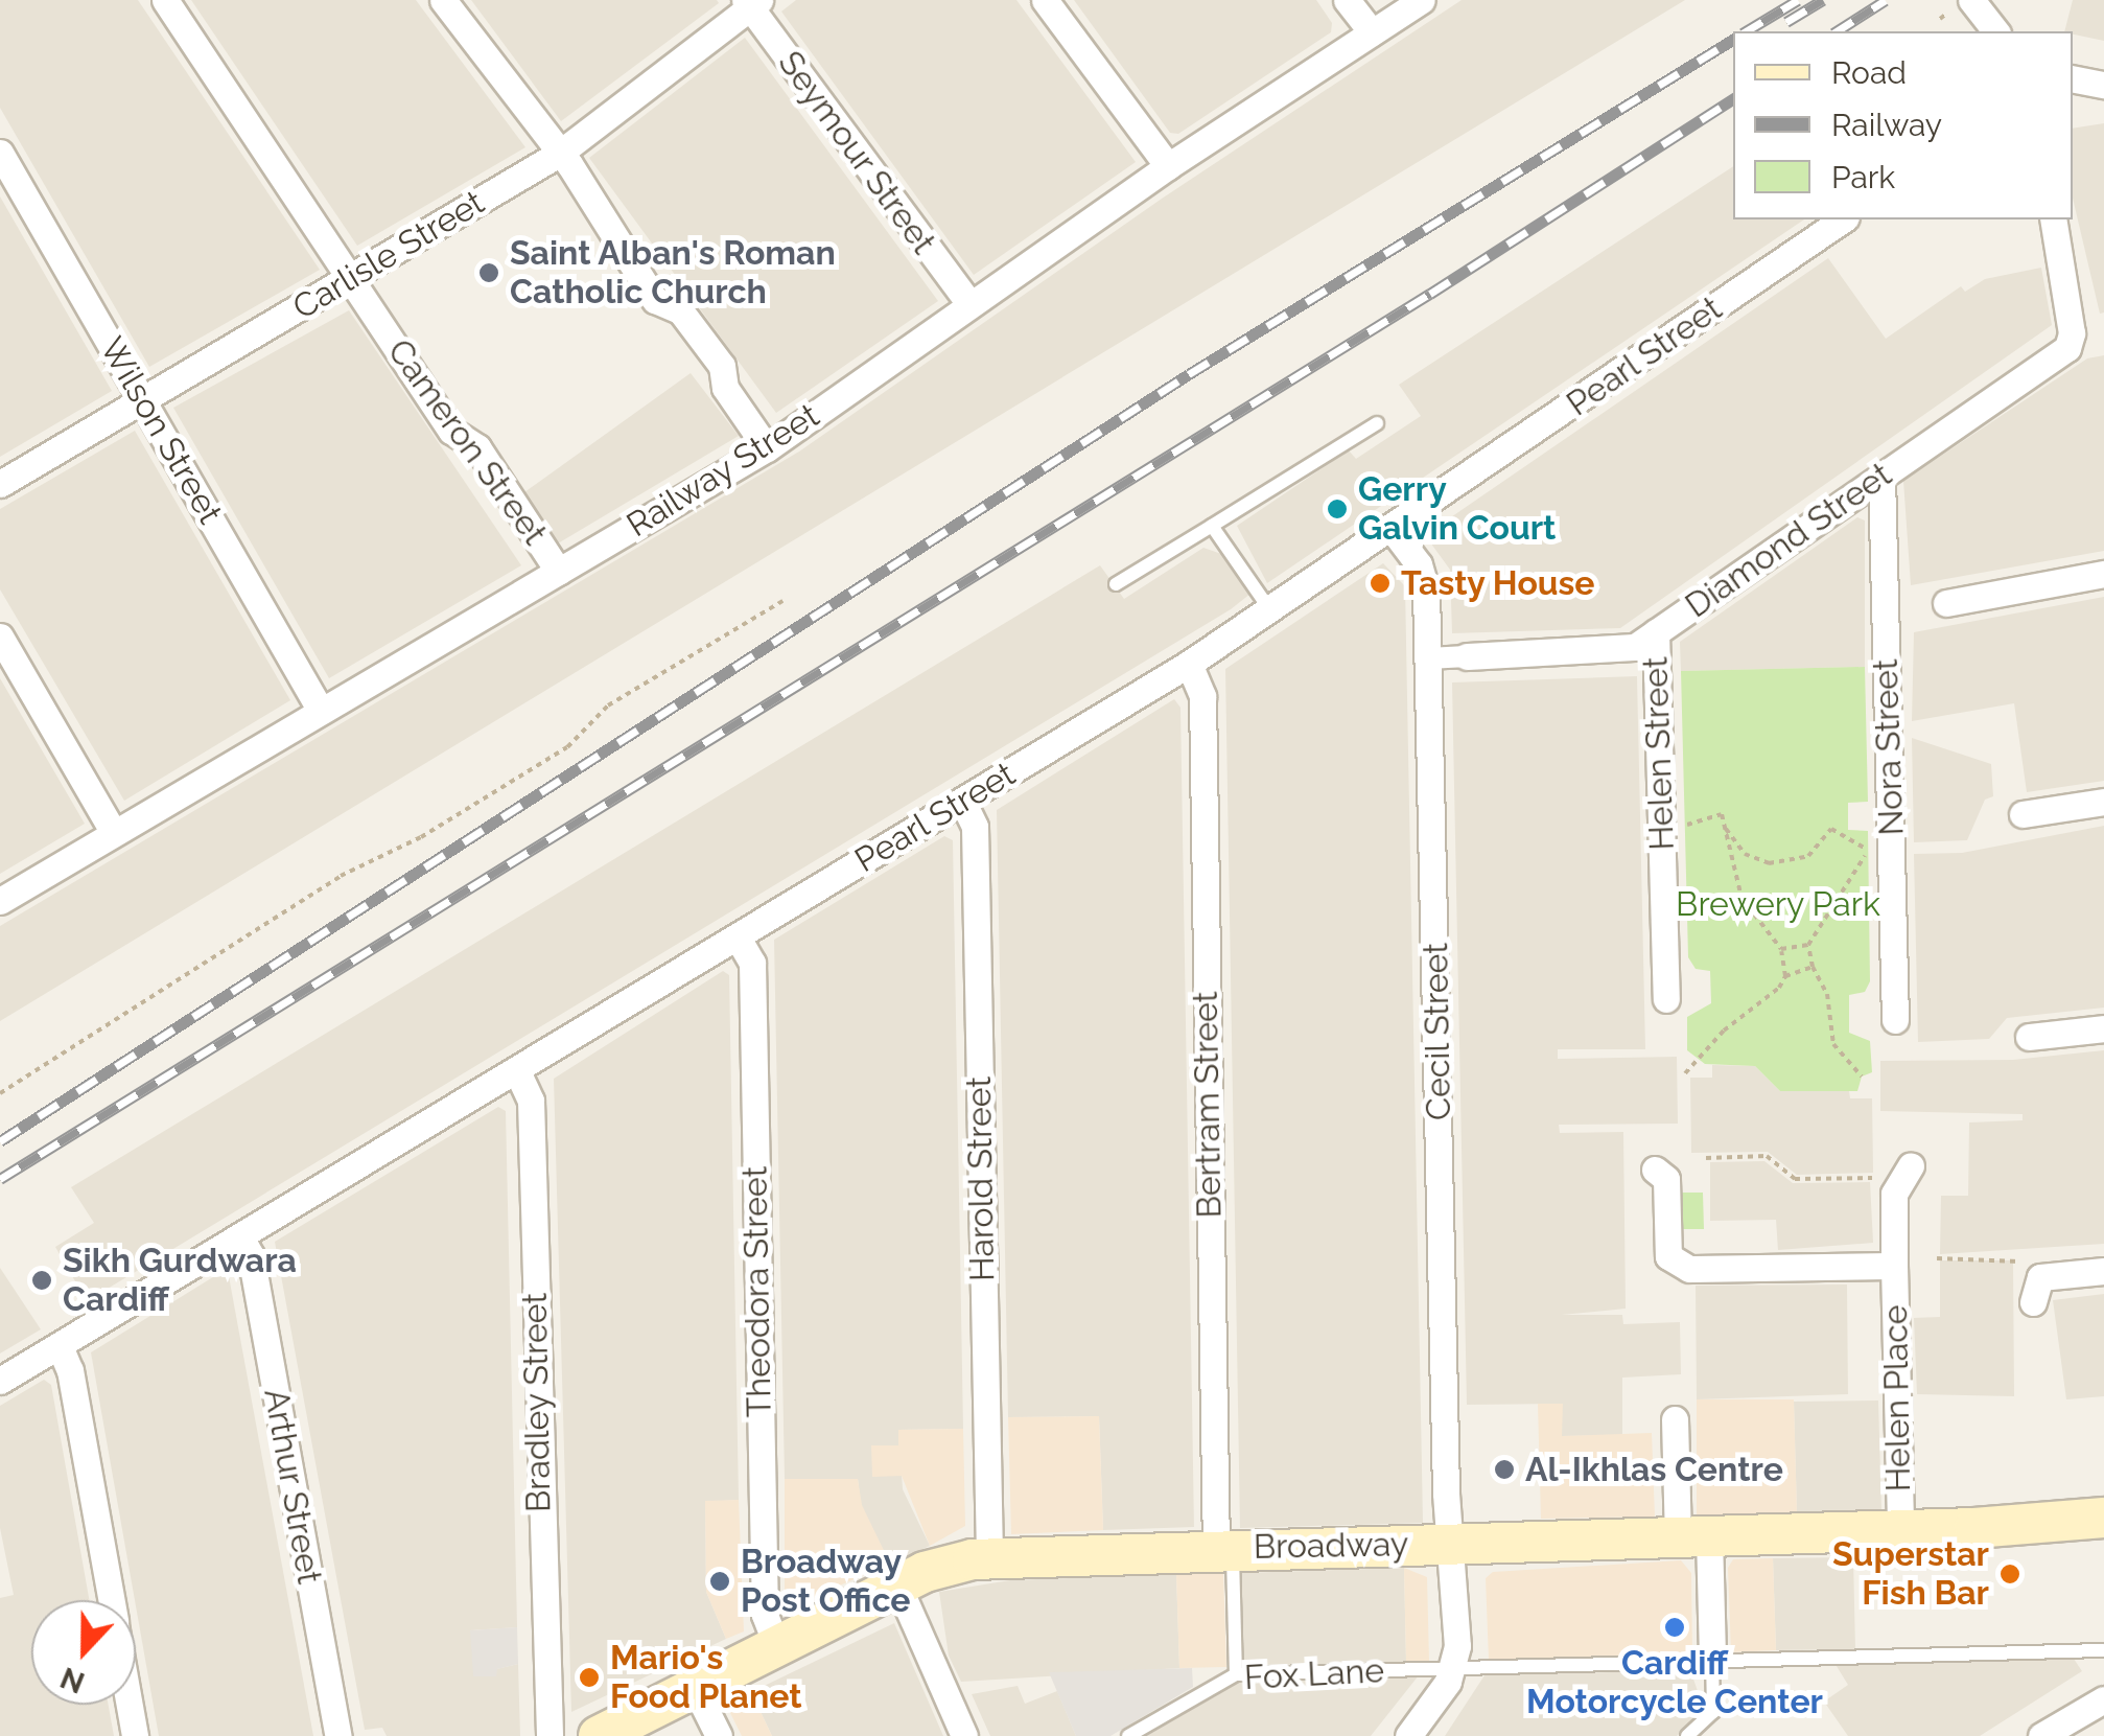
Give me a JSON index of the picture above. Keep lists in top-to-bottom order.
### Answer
{
  "streets": {
    "main road": ["Broadway"],
    "street": [
      "Seymour Street",
      "Carlisle Street",
      "Pearl Street",
      "Wilson Street",
      "Cameron Street",
      "Railway Street",
      "Diamond Street",
      "Nora Street",
      "Helen Street",
      "Cecil Street",
      "Bertram Street",
      "Harold Street",
      "Theodora Street",
      "Helen Place",
      "Bradley Street",
      "Arthur Street"
    ],
    "lane": ["Fox Lane"]
  },
  "crossings": [
    ["Seymour Street", "Carlisle Street"],
    ["Seymour Street", "Railway Street"],
    ["Carlisle Street", "Wilson Street"],
    ["Carlisle Street", "Cameron Street"],
    ["Pearl Street", "Cecil Street"],
    ["Pearl Street", "Bertram Street"],
    ["Pearl Street", "Harold Street"],
    ["Pearl Street", "Theodora Street"],
    ["Pearl Street", "Bradley Street"],
    ["Pearl Street", "Arthur Street"],
    ["Wilson Street", "Railway Street"],
    ["Cameron Street", "Railway Street"],
    ["Diamond Street", "Nora Street"],
    ["Diamond Street", "Helen Street"],
    ["Cecil Street", "Broadway"],
    ["Cecil Street", "Fox Lane"],
    ["Bertram Street", "Broadway"],
    ["Harold Street", "Broadway"],
    ["Theodora Street", "Broadway"],
    ["Helen Place", "Broadway"]
  ],
  "parks": ["Brewery Park"],
  "places": [
    "Saint Alban's Roman Catholic Church",
    "Gerry Galvin Court",
    "Tasty House",
    "Sikh Gurdwara Cardiff",
    "Al-Ikhlas Centre",
    "Superstar Fish Bar",
    "Broadway Post Office",
    "Cardiff Motorcycle Center",
    "Mario's Food Planet"
  ],
  "legend": ["Road", "Railway", "Park"],
  "north": "bottom"
}
